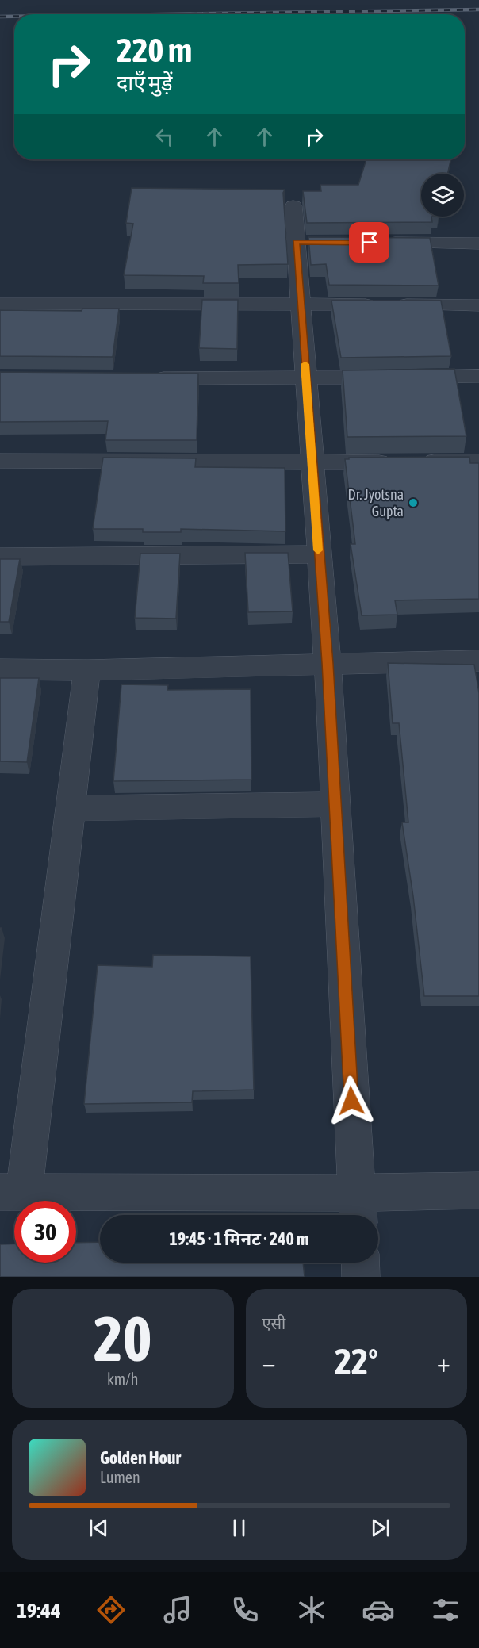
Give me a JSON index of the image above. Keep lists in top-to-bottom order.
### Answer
{
  "places": ["Dr. Jyotsna Gupta"],
  "page": {
    "turn": ["220 m", "दाएँ मुड़ें"],
    "limit": "30",
    "trip": "19:45 · 1 मिनट · 240 m",
    "tile": [
      ["20", "km/h"],
      "एसी"
    ],
    "heat": ["−", "22°", "+"],
    "song": ["Golden Hour", "Lumen"],
    "tabs": "19:44"
  }
}
